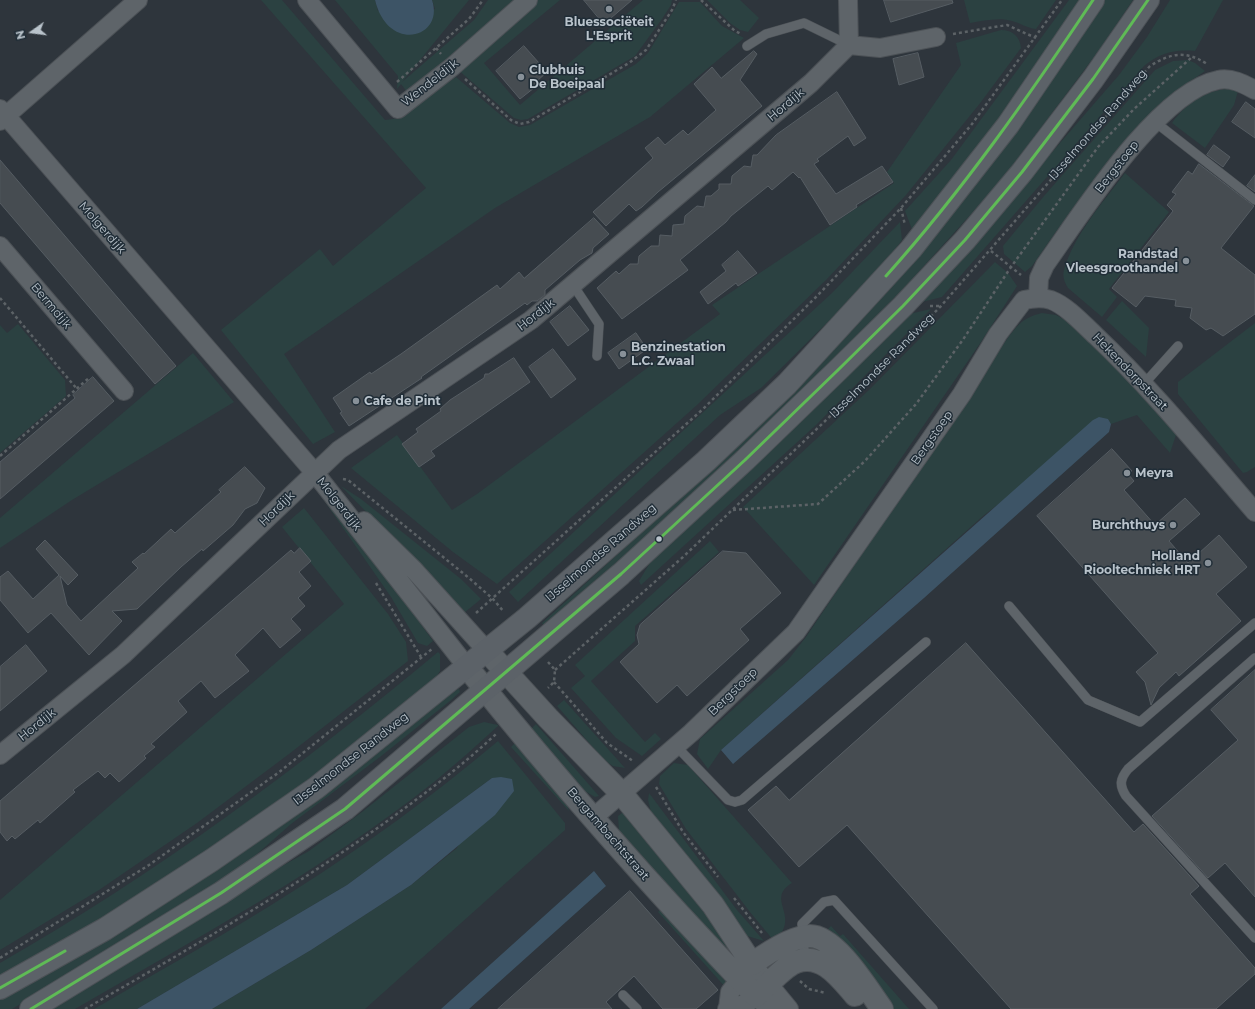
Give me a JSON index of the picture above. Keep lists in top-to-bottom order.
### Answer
{
  "streets": {
    "main road": ["IJsselmondse Randweg"],
    "street": [
      "Wendeldijk",
      "Hordijk",
      "Bergstoep",
      "Molgerdijk",
      "Bermdijk",
      "Hekendorpstraat",
      "Bergambachtstraat"
    ]
  },
  "crossings": [
    ["Hordijk", "Molgerdijk"],
    ["IJsselmondse Randweg", "Molgerdijk"],
    ["IJsselmondse Randweg", "Bergambachtstraat"],
    ["Bergstoep", "Hekendorpstraat"],
    ["Bergstoep", "Bergambachtstraat"],
    ["Molgerdijk", "Bergambachtstraat"]
  ],
  "places": [
    "Bluessociëteit L'Esprit",
    "Clubhuis De Boeipaal",
    "Randstad Vleesgroothandel",
    "Benzinestation L.C. Zwaal",
    "Cafe de Pint",
    "Meyra",
    "Burchthuys",
    "Holland Riooltechniek HRT"
  ],
  "north": "left"
}
